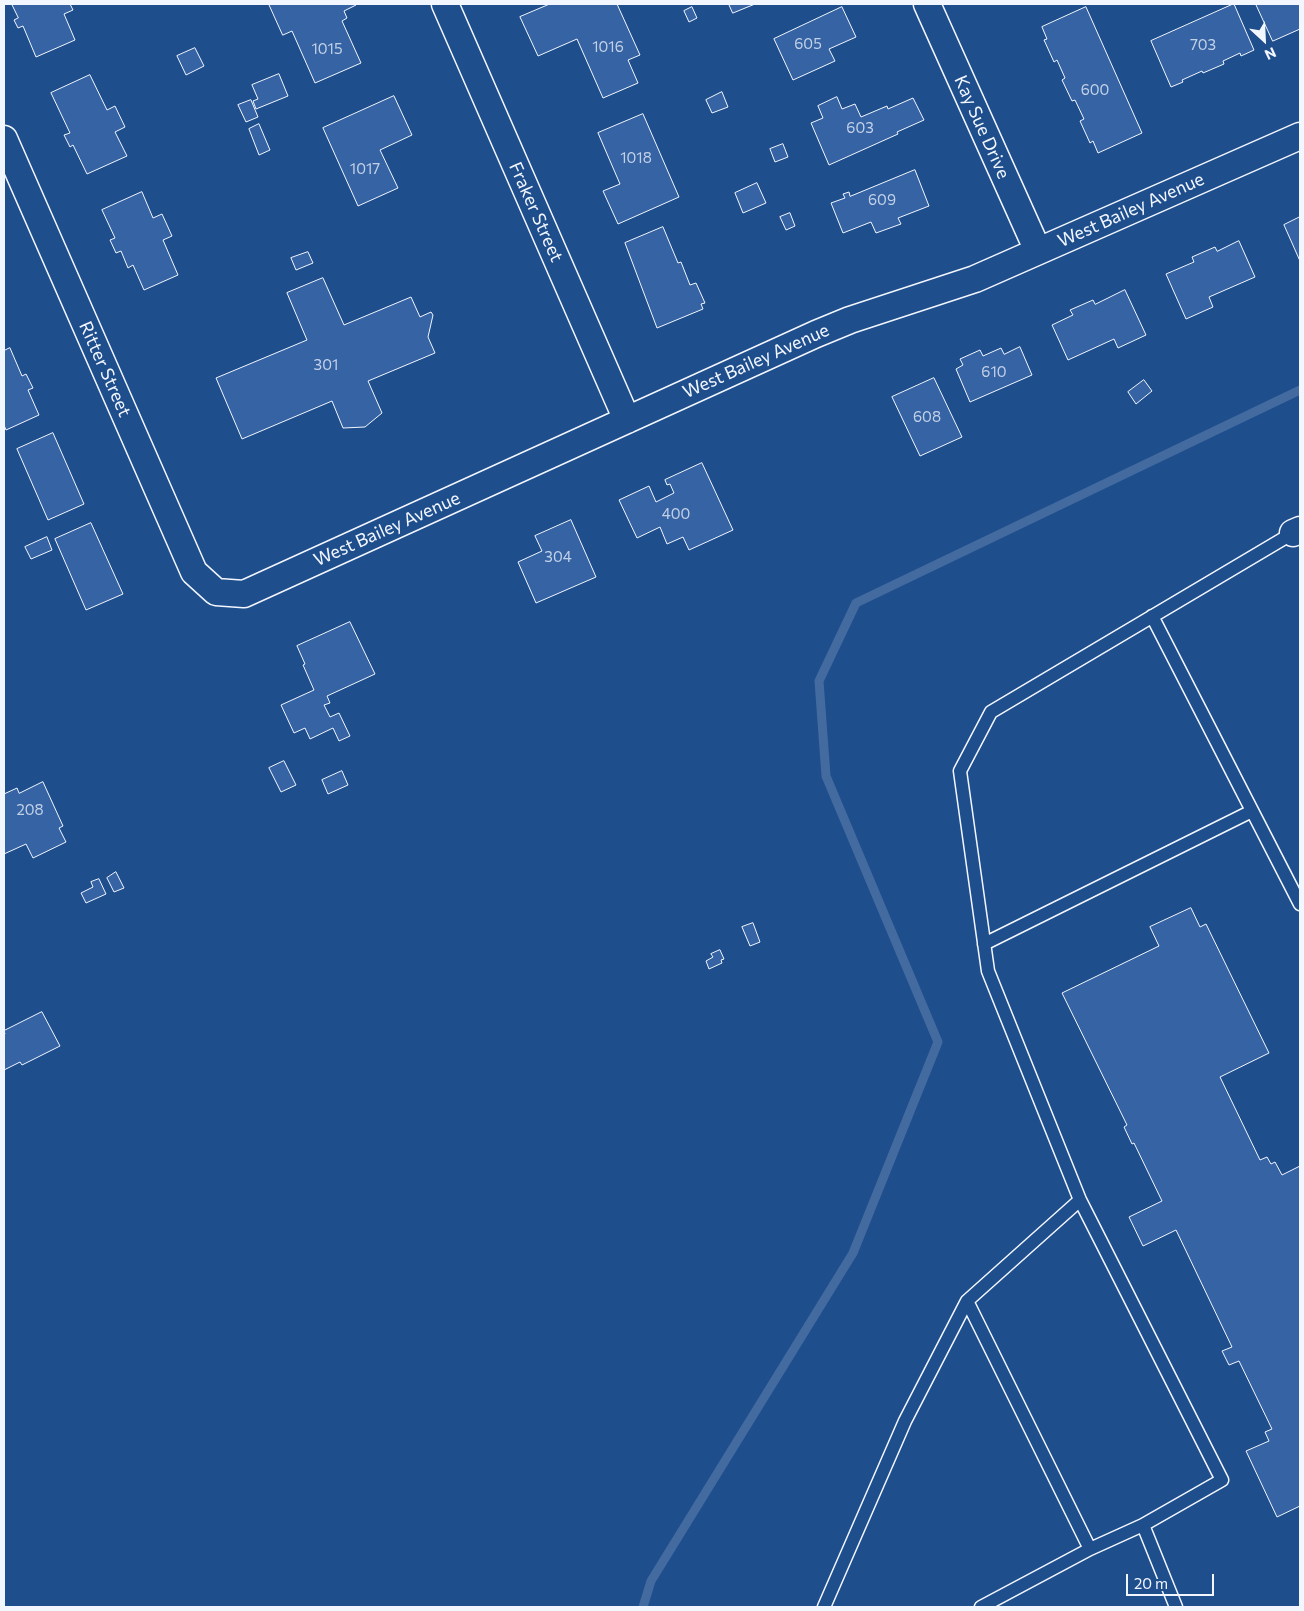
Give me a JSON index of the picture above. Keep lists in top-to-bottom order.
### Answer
{
  "streets": {
    "street": [
      "Kay Sue Drive",
      "West Bailey Avenue",
      "Fraker Street",
      "Ritter Street"
    ]
  },
  "crossings": [
    ["Kay Sue Drive", "West Bailey Avenue"],
    ["West Bailey Avenue", "Fraker Street"],
    ["West Bailey Avenue", "Ritter Street"]
  ],
  "house_numbers": [
    "605",
    "703",
    "1016",
    "1015",
    "600",
    "603",
    "1018",
    "1017",
    "609",
    "301",
    "610",
    "608",
    "400",
    "304",
    "208"
  ],
  "scale_bar": "20 m",
  "north": "bottom right"
}
